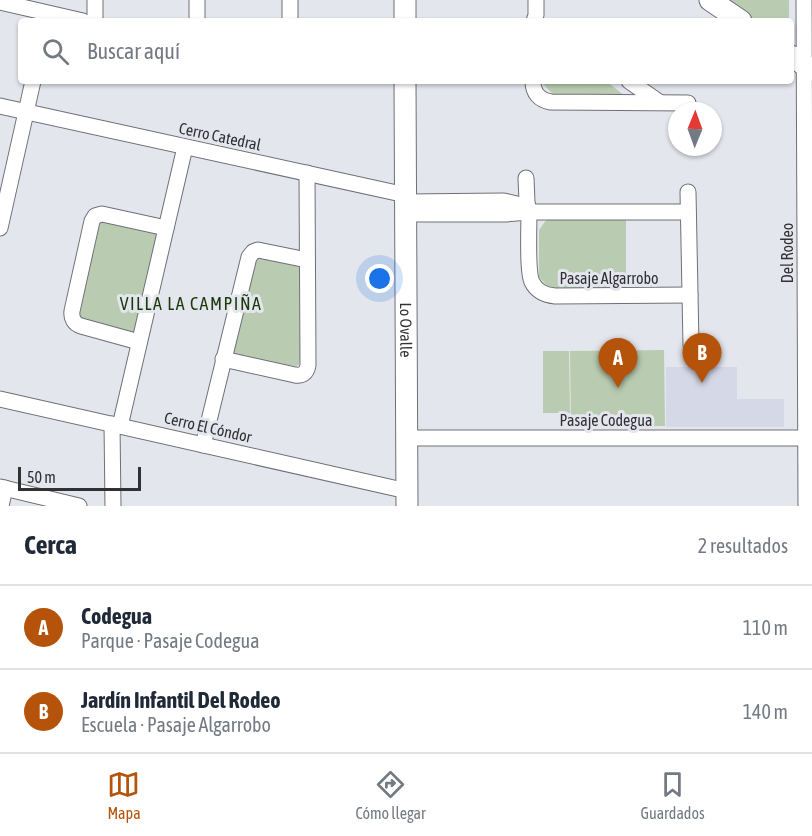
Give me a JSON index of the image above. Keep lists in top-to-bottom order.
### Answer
{
  "streets": {
    "street": [
      "Cerro Catedral",
      "Del Rodeo",
      "Pasaje Algarrobo",
      "Lo Ovalle",
      "Pasaje Codegua",
      "Cerro El Cóndor"
    ]
  },
  "crossings": [
    ["Cerro Catedral", "Lo Ovalle"],
    ["Del Rodeo", "Pasaje Codegua"],
    ["Lo Ovalle", "Pasaje Codegua"],
    ["Lo Ovalle", "Cerro El Cóndor"]
  ],
  "districts": ["VILLA LA CAMPIÑA"],
  "scale_bar": "50 m",
  "north": "top",
  "page": {
    "search": "Buscar aquí",
    "pins": ["B", "A"],
    "scale": "50 m",
    "heading": ["Cerca", "2 resultados"],
    "list": [
      {
        "mark": "A",
        "name": "Codegua",
        "note": "Parque · Pasaje Codegua",
        "value": "110 m"
      },
      {
        "mark": "B",
        "name": "Jardín Infantil Del Rodeo",
        "note": "Escuela · Pasaje Algarrobo",
        "value": "140 m"
      }
    ],
    "nav": ["Mapa", "Cómo llegar", "Guardados"]
  }
}
